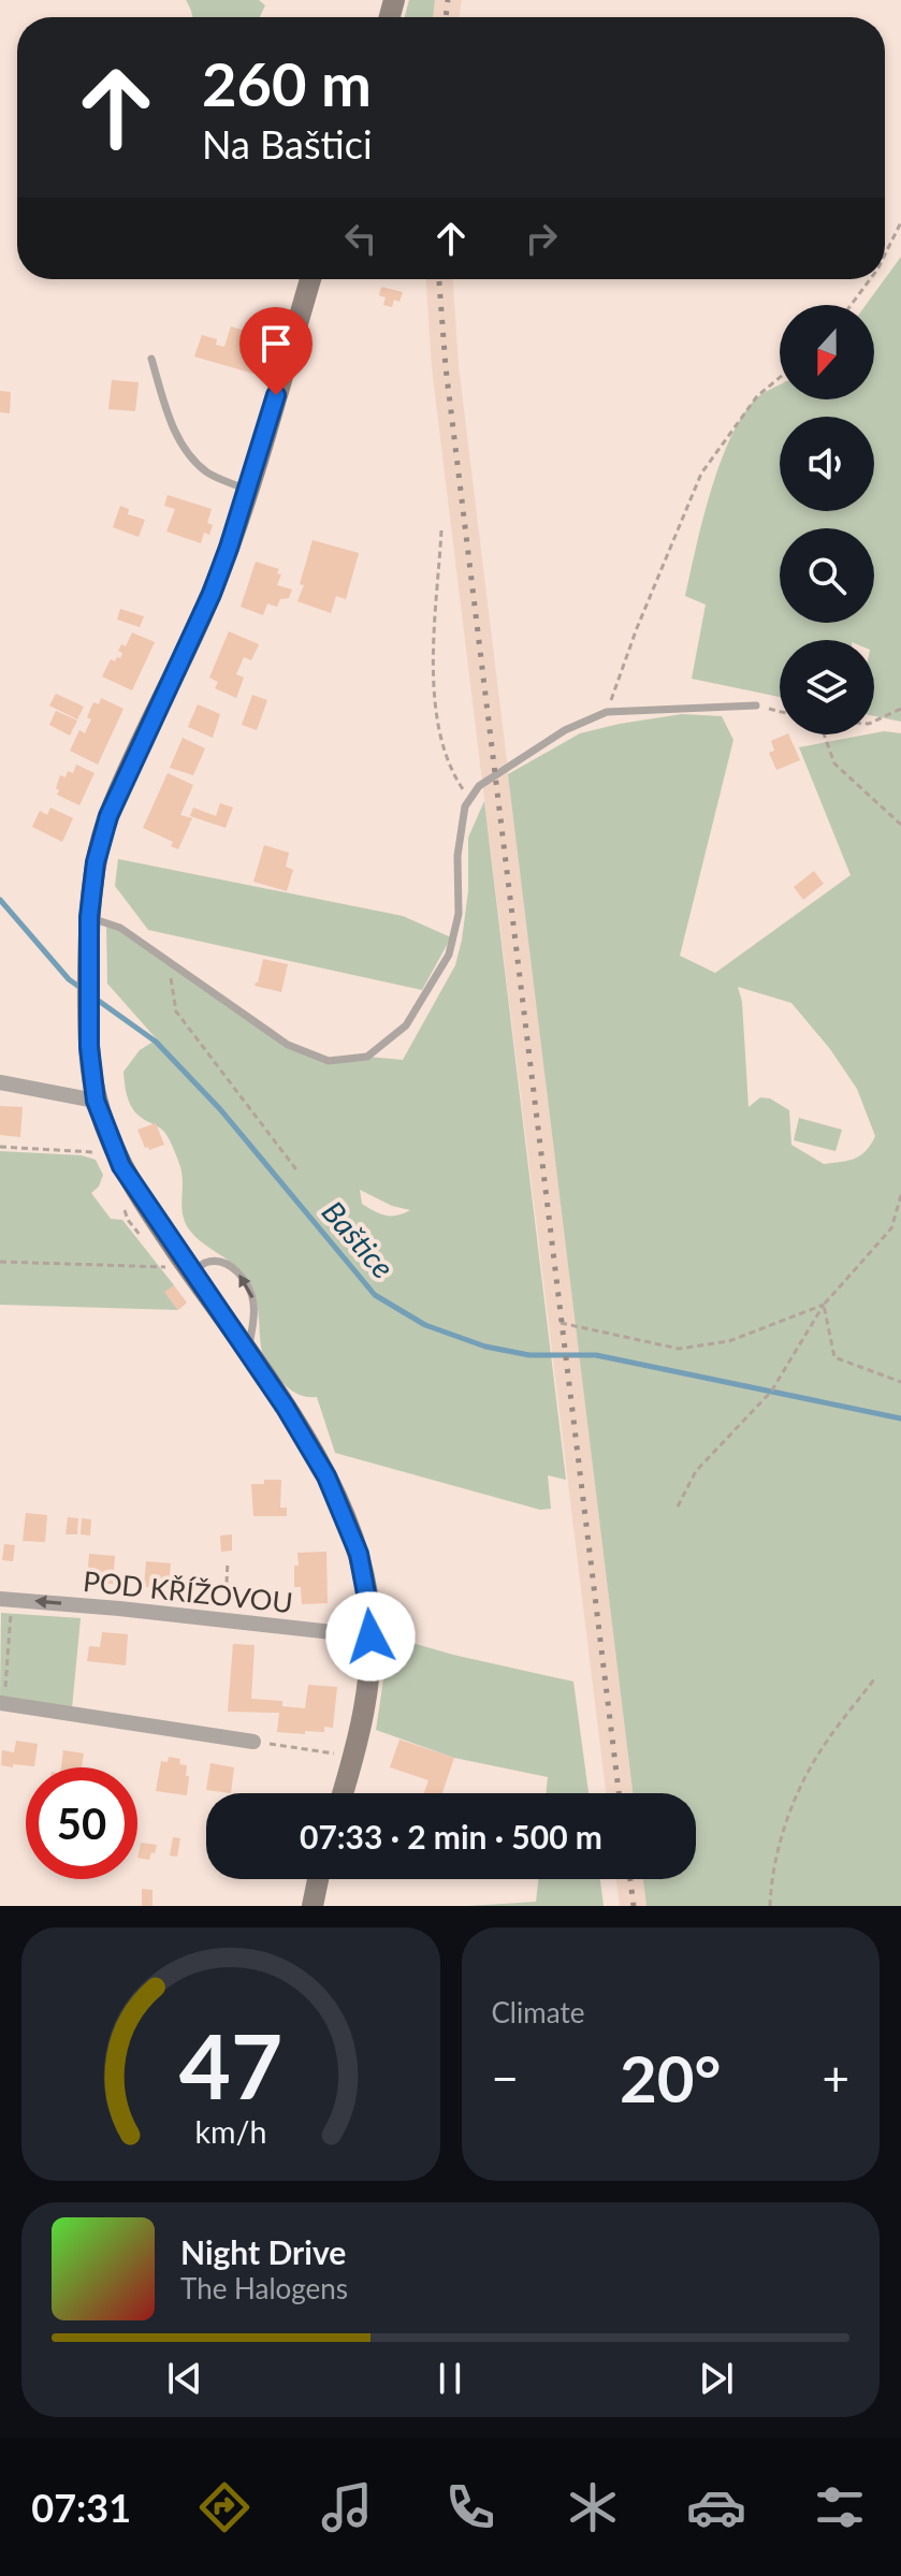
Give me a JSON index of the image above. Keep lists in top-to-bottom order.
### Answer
{
  "streets": {
    "street": ["POD KŘÍŽOVOU"]
  },
  "water": ["Baštice"],
  "north": "bottom",
  "page": {
    "turn": ["260 m", "Na Baštici"],
    "limit": "50",
    "trip": "07:33 · 2 min · 500 m",
    "tile": "Climate",
    "heat": ["−", "20°", "+"],
    "song": ["Night Drive", "The Halogens"],
    "tabs": "07:31",
    "gauge": ["47", "km/h"]
  }
}
